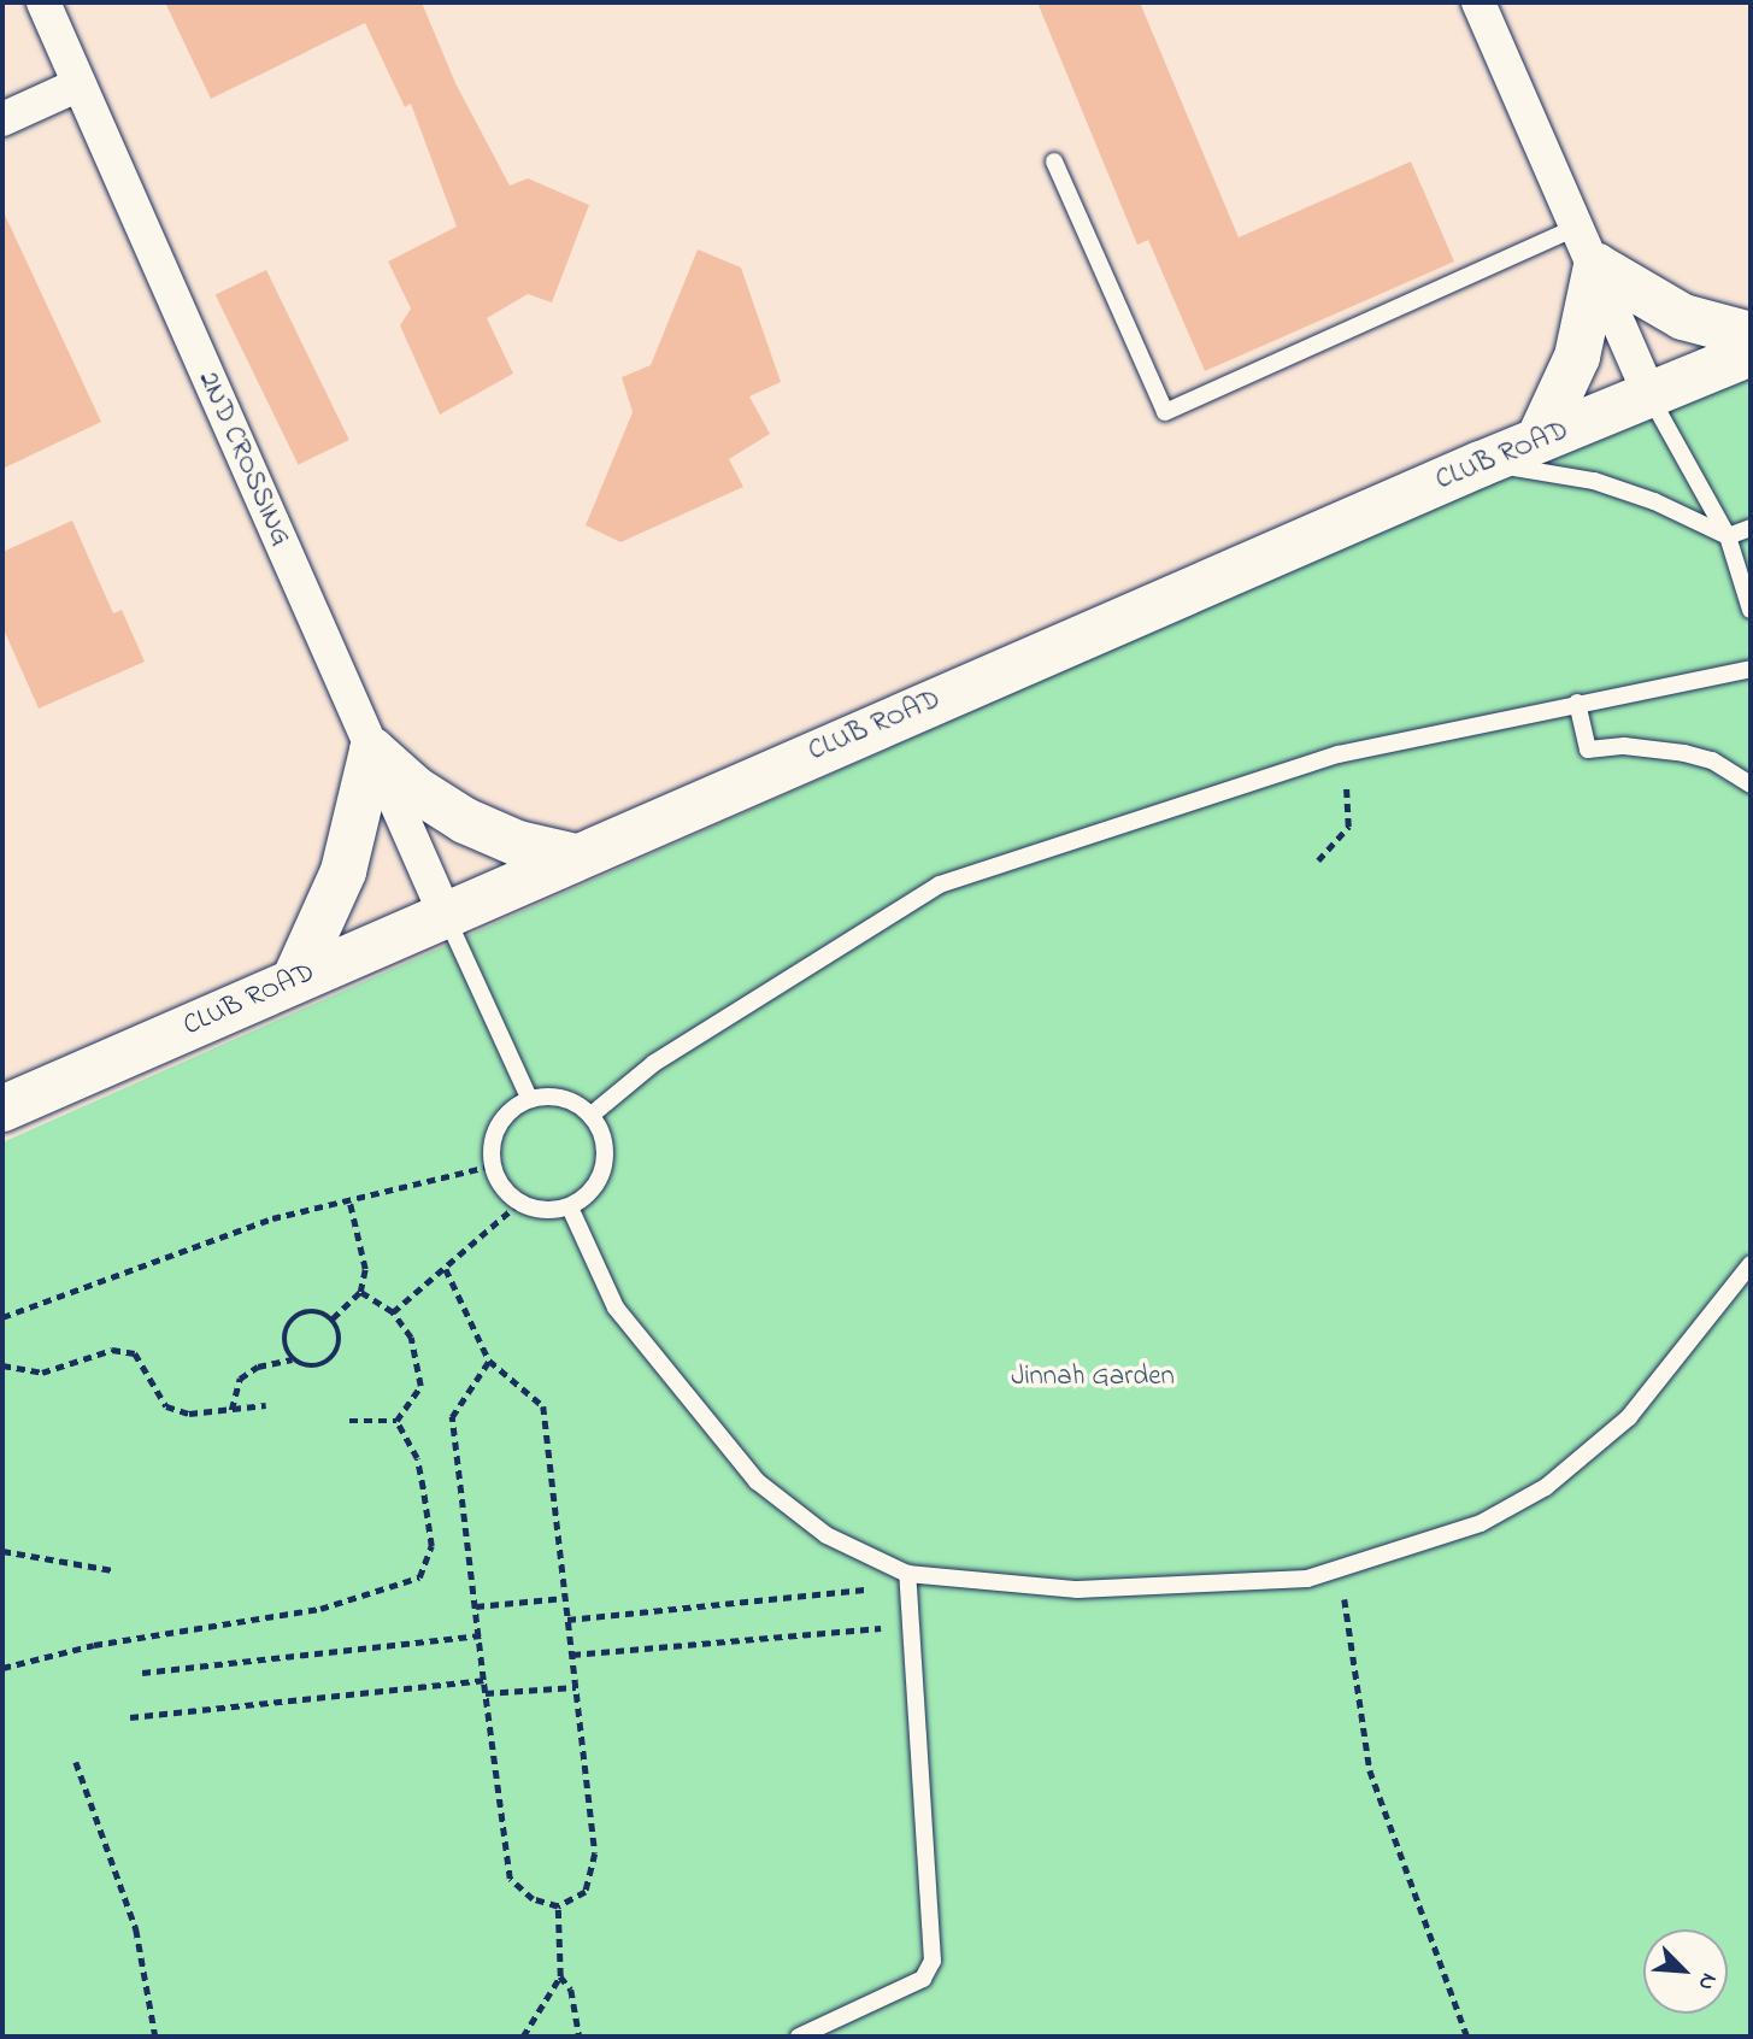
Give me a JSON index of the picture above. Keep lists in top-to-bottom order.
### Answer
{
  "streets": {
    "main road": ["CLUB ROAD"],
    "street": ["2ND CROSSING"]
  },
  "crossings": [
    ["CLUB ROAD", "2ND CROSSING"]
  ],
  "parks": ["Jinnah Garden"],
  "north": "bottom right"
}
